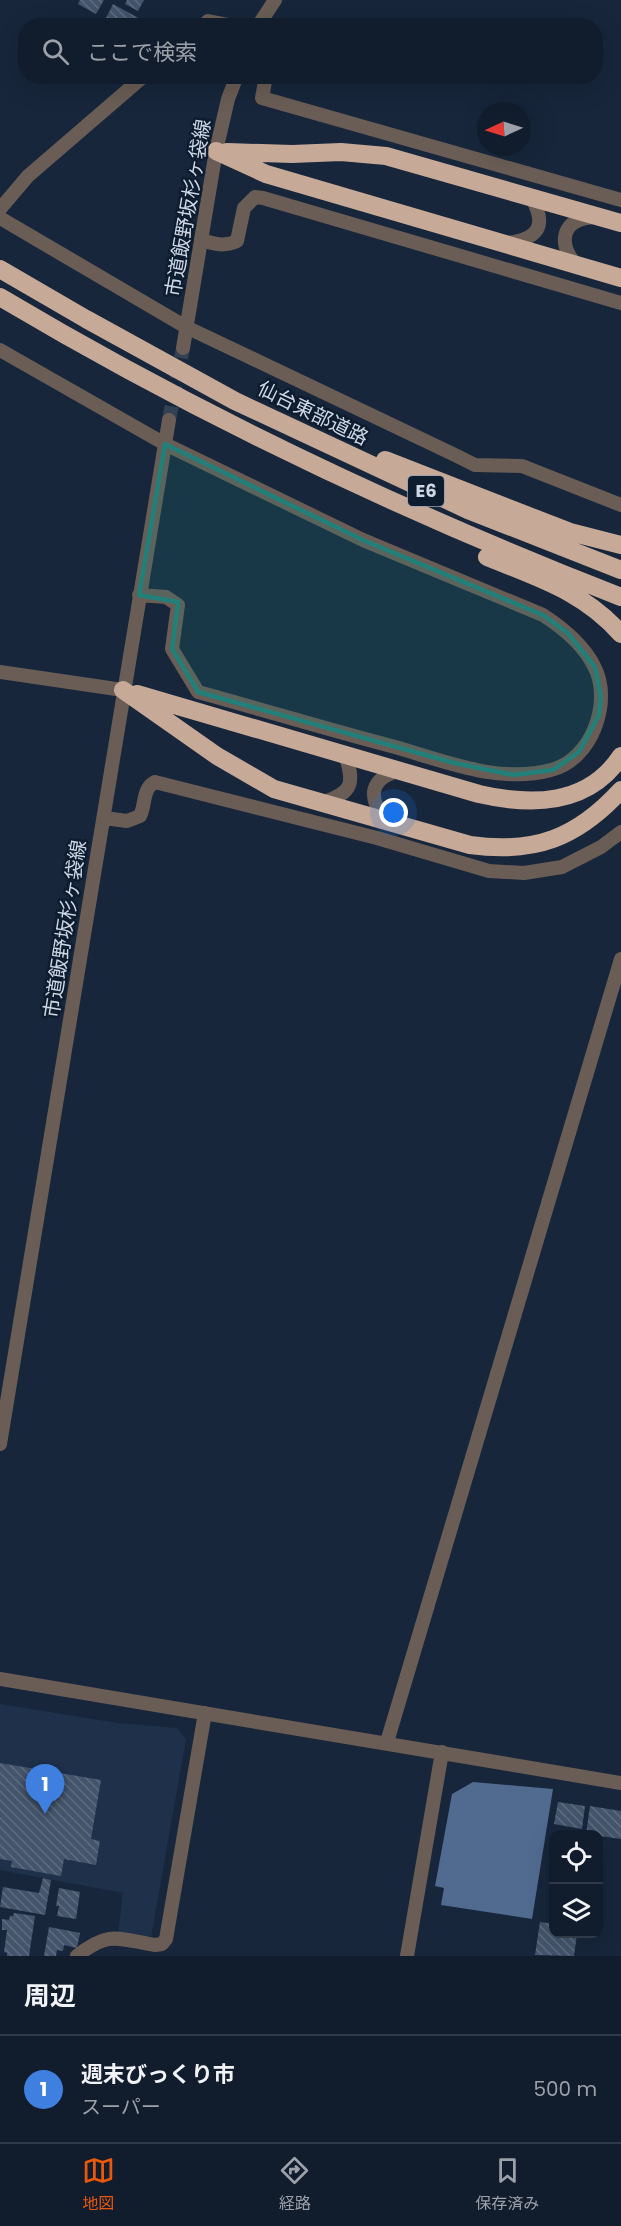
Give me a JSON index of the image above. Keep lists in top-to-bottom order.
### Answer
{
  "streets": {
    "highway": ["仙台東部道路", "E6"],
    "street": ["市道飯野坂杉ヶ袋線"]
  },
  "north": "left",
  "page": {
    "search": "ここで検索",
    "pins": "1",
    "heading": "周辺",
    "list": [
      {
        "mark": "1",
        "name": "週末びっくり市",
        "note": "スーパー",
        "value": "500 m"
      }
    ],
    "nav": ["地図", "経路", "保存済み"]
  }
}
